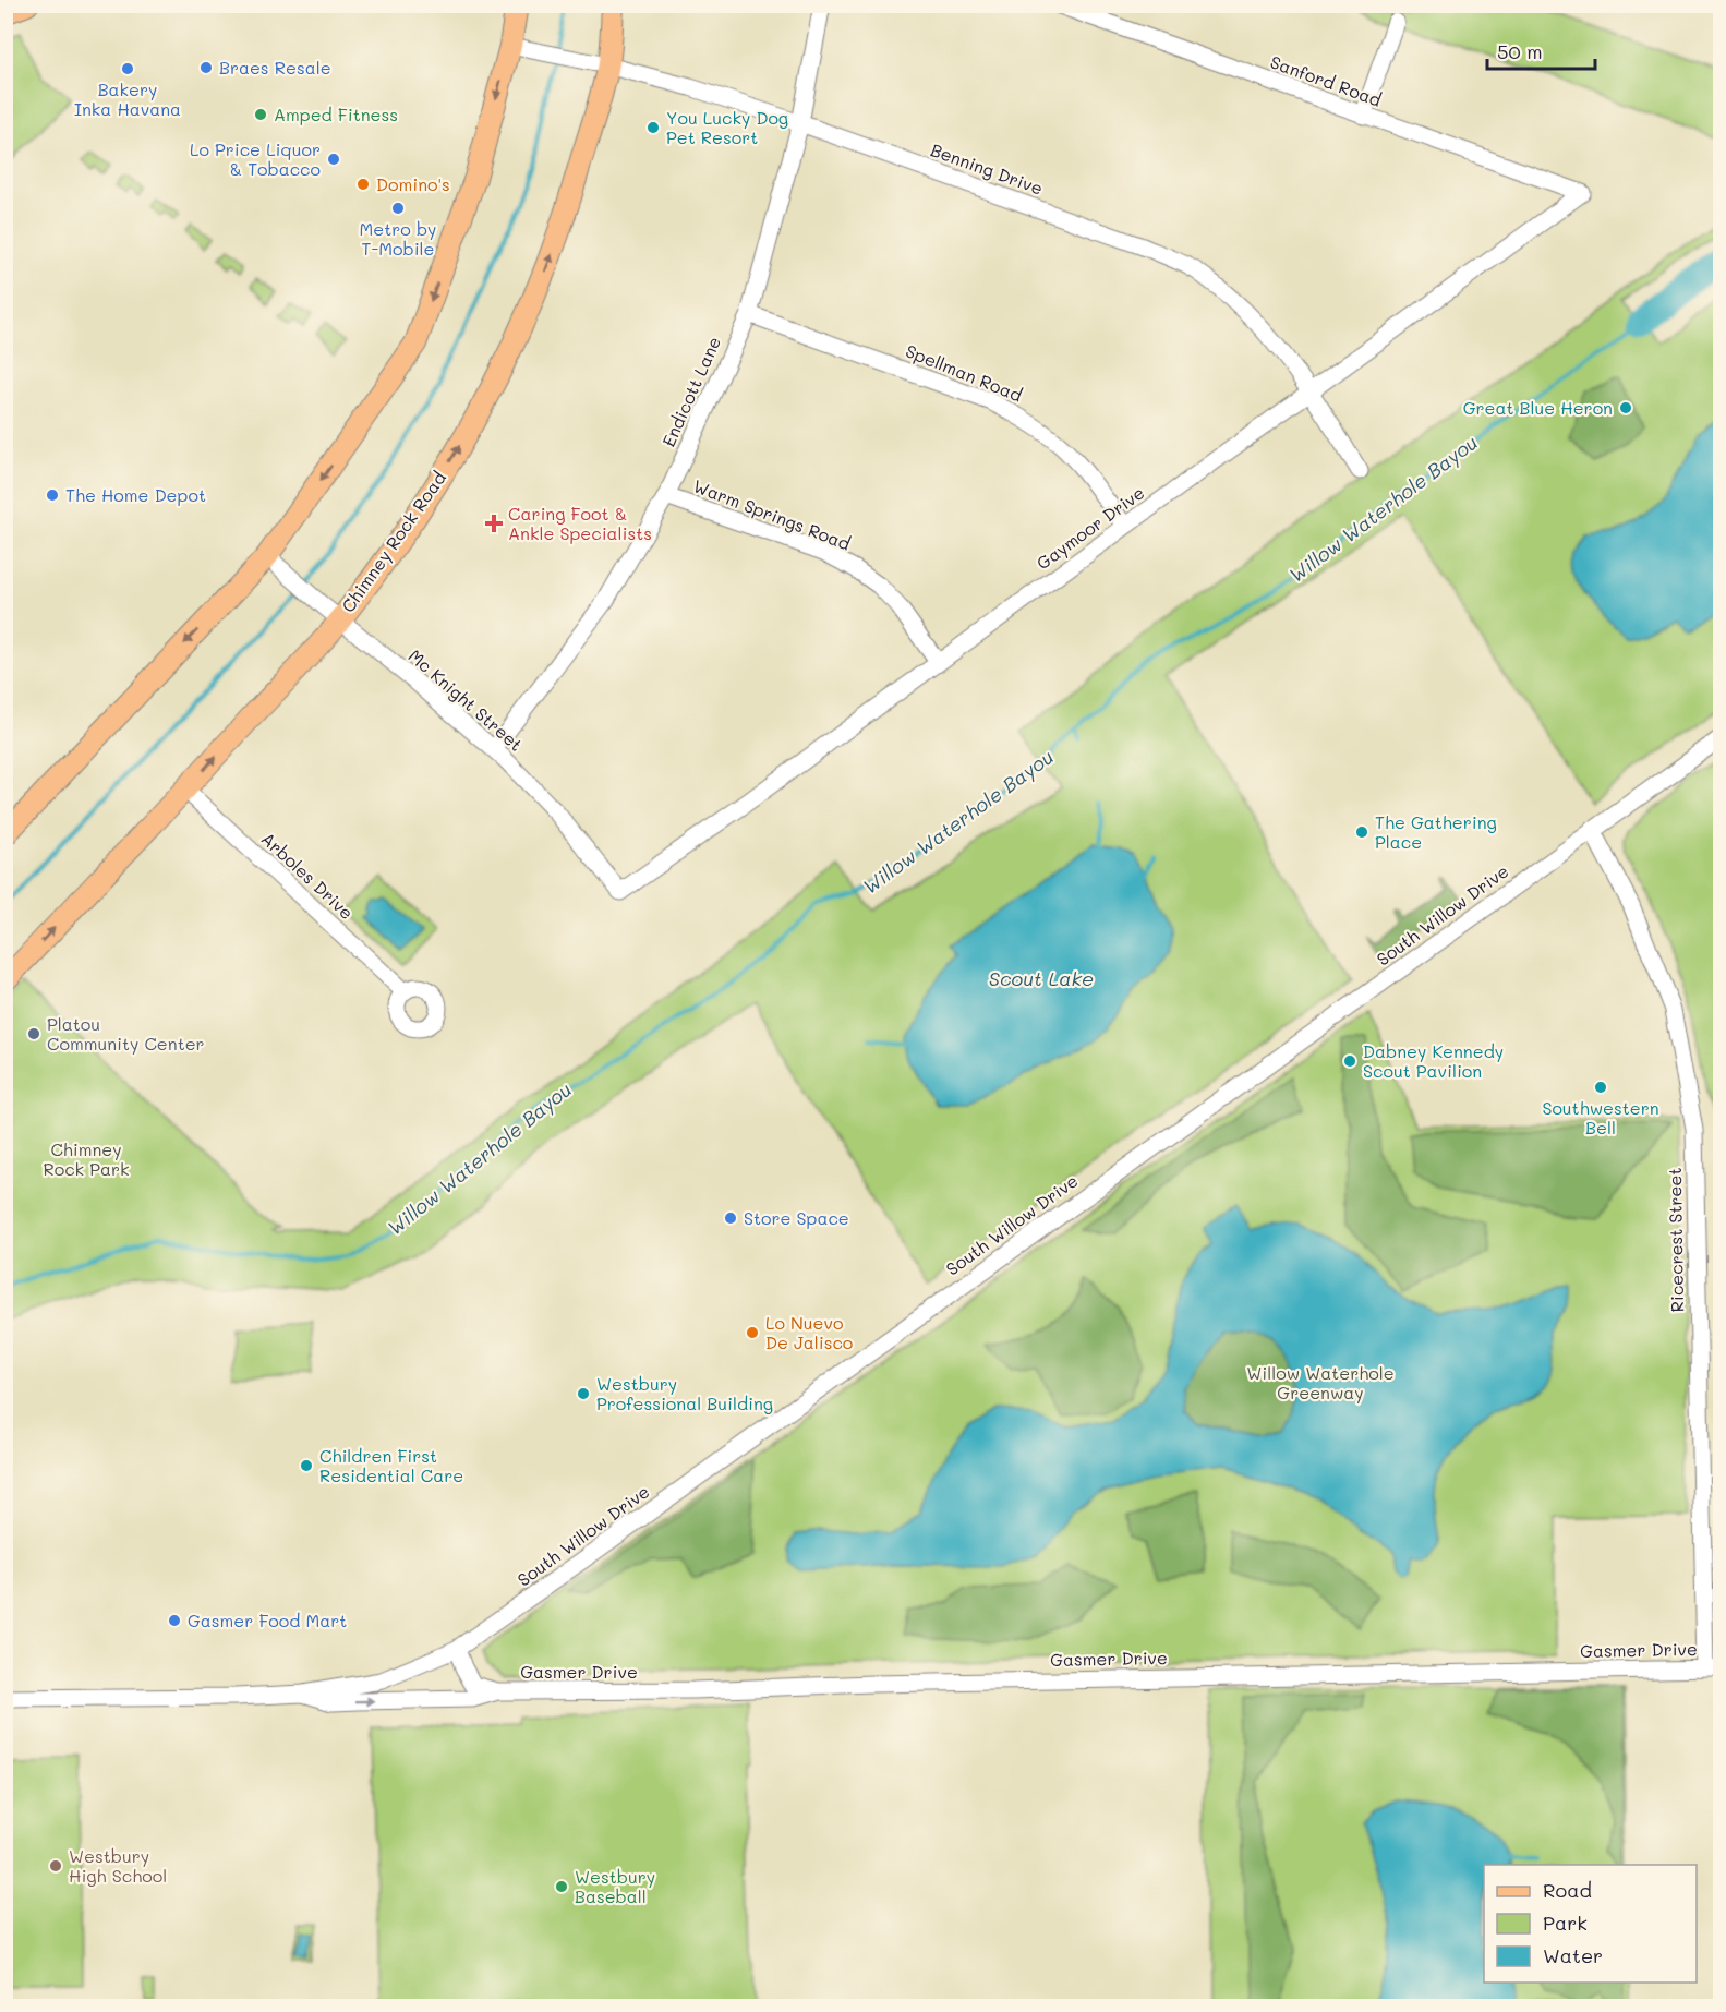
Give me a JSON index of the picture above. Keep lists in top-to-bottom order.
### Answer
{
  "streets": {
    "main road": ["Chimney Rock Road"],
    "street": [
      "Sanford Road",
      "Benning Drive",
      "Spellman Road",
      "Endicott Lane",
      "Warm Springs Road",
      "Gaymoor Drive",
      "Mc Knight Street",
      "Arboles Drive",
      "South Willow Drive",
      "Ricecrest Street",
      "Gasmer Drive"
    ]
  },
  "crossings": [
    ["Sanford Road", "Gaymoor Drive"],
    ["Benning Drive", "Endicott Lane"],
    ["Benning Drive", "Gaymoor Drive"],
    ["Benning Drive", "Chimney Rock Road"],
    ["Spellman Road", "Endicott Lane"],
    ["Spellman Road", "Gaymoor Drive"],
    ["Endicott Lane", "Warm Springs Road"],
    ["Endicott Lane", "Mc Knight Street"],
    ["Warm Springs Road", "Gaymoor Drive"],
    ["Gaymoor Drive", "Mc Knight Street"],
    ["Chimney Rock Road", "Mc Knight Street"],
    ["Chimney Rock Road", "Arboles Drive"],
    ["South Willow Drive", "Ricecrest Street"],
    ["South Willow Drive", "Gasmer Drive"],
    ["Ricecrest Street", "Gasmer Drive"]
  ],
  "water": ["Willow Waterhole Bayou", "Scout Lake"],
  "parks": ["Chimney Rock Park", "Willow Waterhole Greenway"],
  "places": {
    "other": [
      "Braes Resale",
      "Bakery Inka Havana",
      "Amped Fitness",
      "You Lucky Dog Pet Resort",
      "Lo Price Liquor & Tobacco",
      "Domino's",
      "Metro by T-Mobile",
      "Great Blue Heron",
      "The Home Depot",
      "The Gathering Place",
      "Platou Community Center",
      "Dabney Kennedy Scout Pavilion",
      "Southwestern Bell",
      "Store Space",
      "Lo Nuevo De Jalisco",
      "Westbury Professional Building",
      "Children First Residential Care",
      "Gasmer Food Mart",
      "Westbury High School",
      "Westbury Baseball"
    ],
    "health": ["Caring Foot & Ankle Specialists"]
  },
  "legend": ["Road", "Park", "Water"],
  "scale_bar": "50 m"
}
